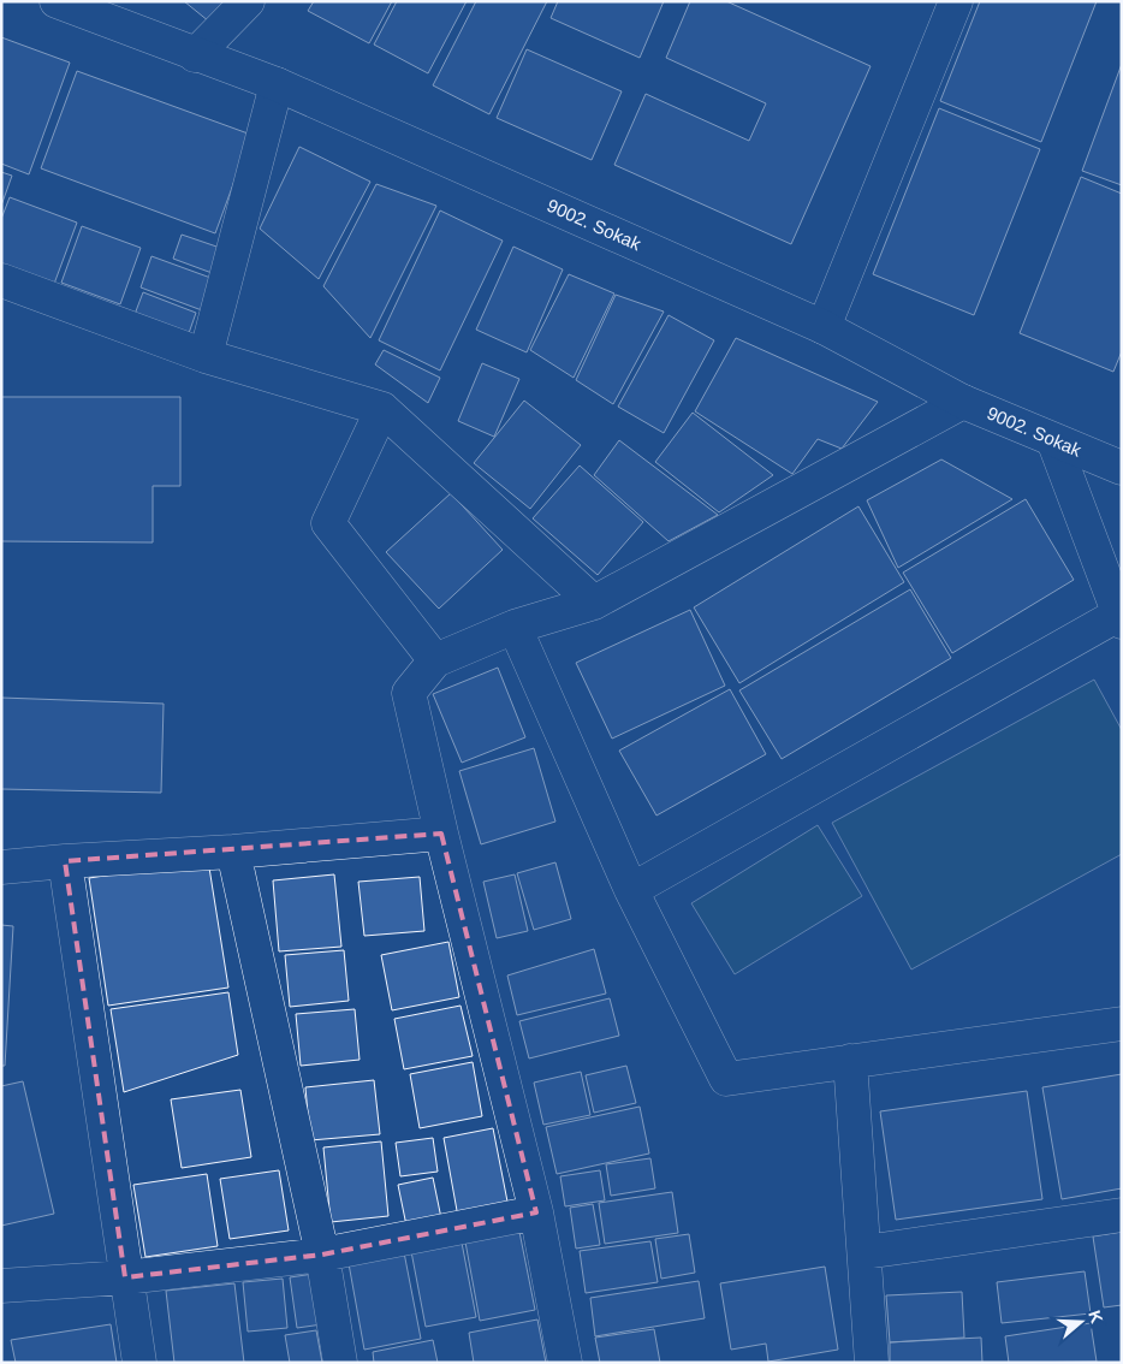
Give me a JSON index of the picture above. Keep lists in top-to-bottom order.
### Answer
{
  "streets": {
    "street": ["9002. Sokak"]
  },
  "north": "right"
}
